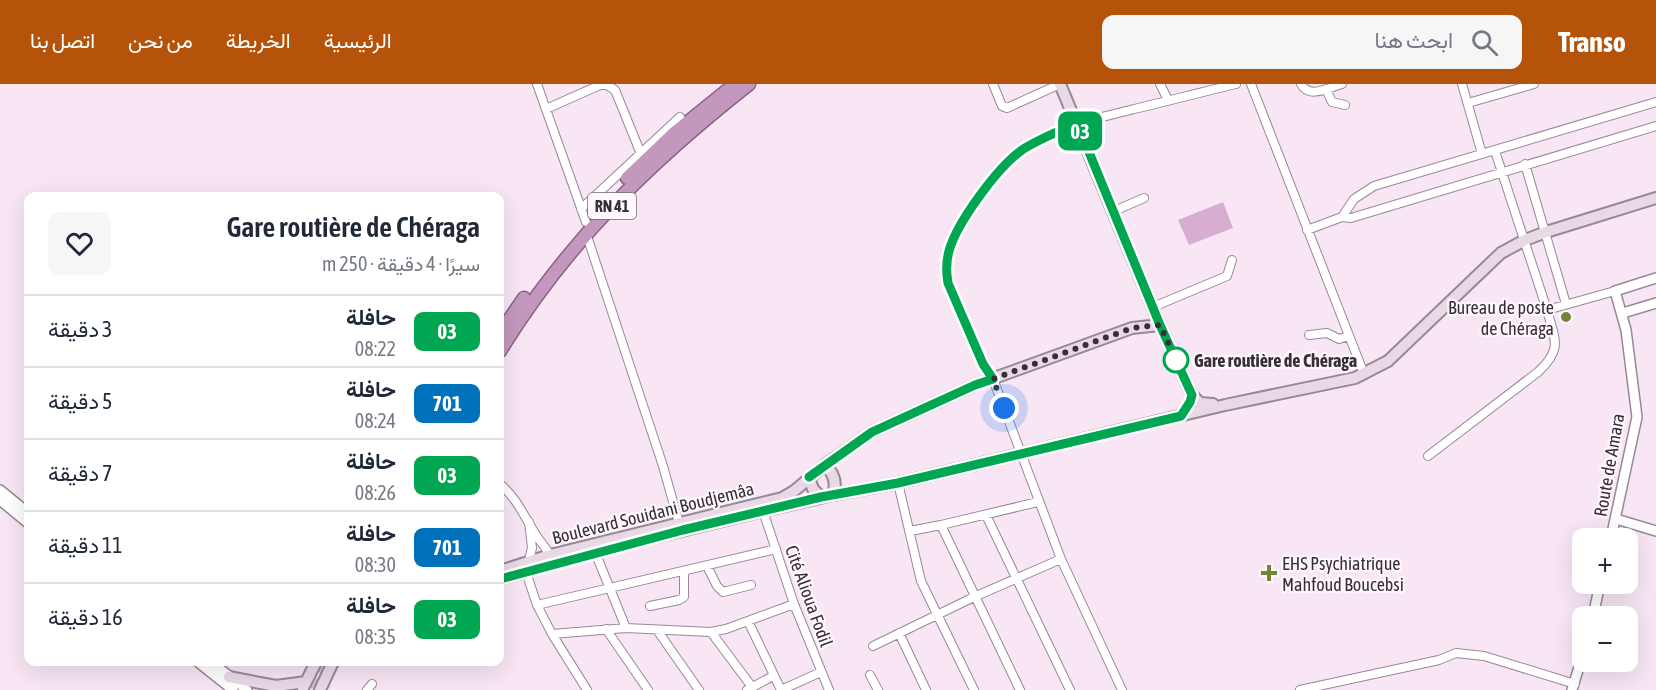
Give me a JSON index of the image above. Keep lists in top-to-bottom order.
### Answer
{
  "streets": {
    "highway": ["RN 41"],
    "main road": ["Boulevard Souidani Boudjemâa"],
    "street": ["Route de Amara", "Cité Alioua Fodil"]
  },
  "crossings": [
    ["Boulevard Souidani Boudjemâa", "Cité Alioua Fodil"]
  ],
  "places": {
    "other": ["Bureau de poste de Chéraga", "Gare routière de Chéraga"],
    "health": ["EHS Psychiatrique Mahfoud Boucebsi"]
  },
  "lines": ["bus line 03"],
  "page": {
    "header": "Transo",
    "search": "ابحث هنا",
    "nav": [
      "الرئيسية",
      "الخريطة",
      "من نحن",
      "اتصل بنا"
    ],
    "on_map": "03",
    "heading": ["Gare routière de Chéraga", "سيرًا · 4 دقيقة · 250 m"],
    "list": [
      {
        "mark": "03",
        "name": "حافلة",
        "note": "08:22",
        "value": "3 دقيقة"
      },
      {
        "mark": "701",
        "name": "حافلة",
        "note": "08:24",
        "value": "5 دقيقة"
      },
      {
        "mark": "03",
        "name": "حافلة",
        "note": "08:26",
        "value": "7 دقيقة"
      },
      {
        "mark": "701",
        "name": "حافلة",
        "note": "08:30",
        "value": "11 دقيقة"
      },
      {
        "mark": "03",
        "name": "حافلة",
        "note": "08:35",
        "value": "16 دقيقة"
      }
    ],
    "map_buttons": ["+", "−"]
  }
}
